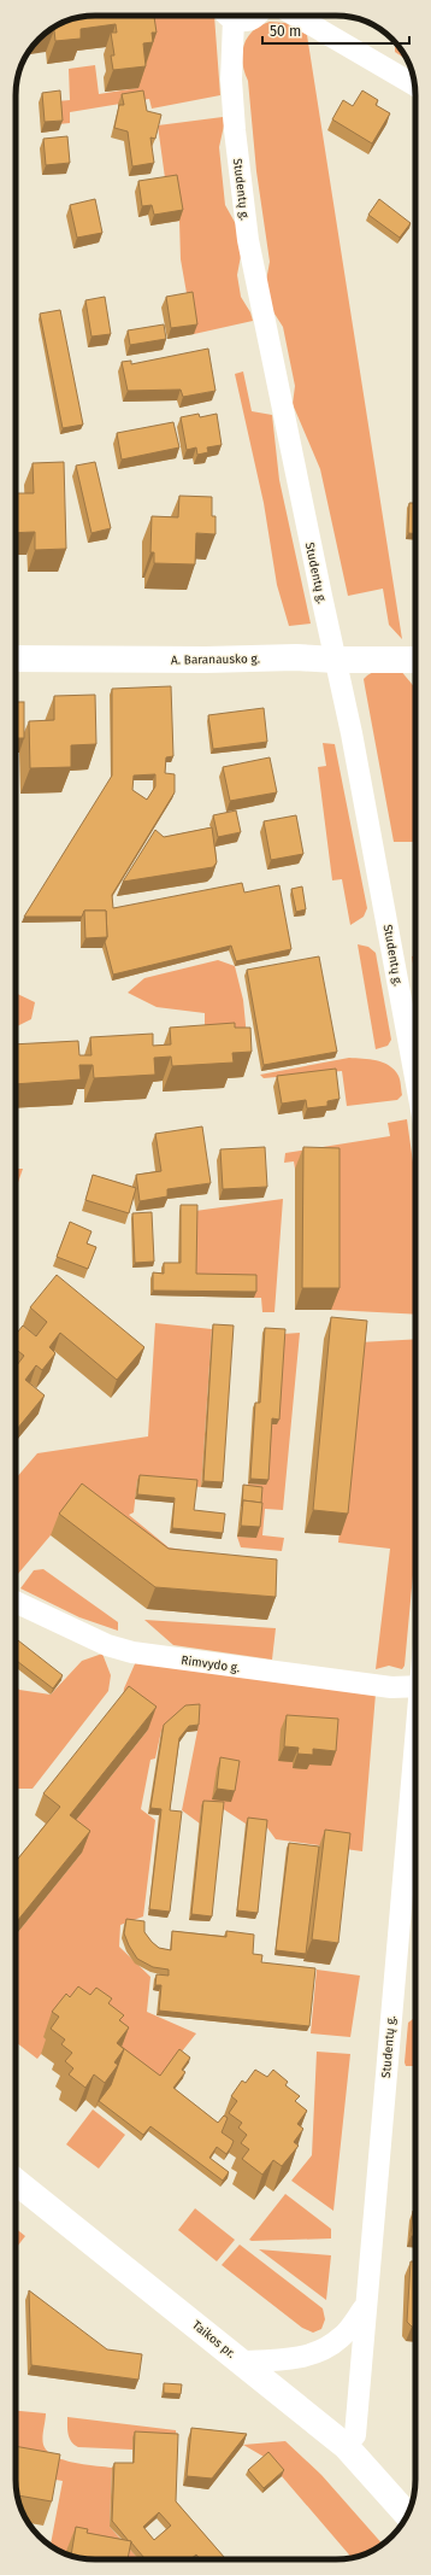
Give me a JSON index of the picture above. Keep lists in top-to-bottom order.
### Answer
{
  "streets": {
    "main road": ["A. Baranausko g.", "Taikos pr."],
    "street": ["Studentų g.", "Rimvydo g."]
  },
  "crossings": [
    ["Studentų g.", "A. Baranausko g."],
    ["Studentų g.", "Taikos pr."]
  ],
  "scale_bar": "50 m"
}
